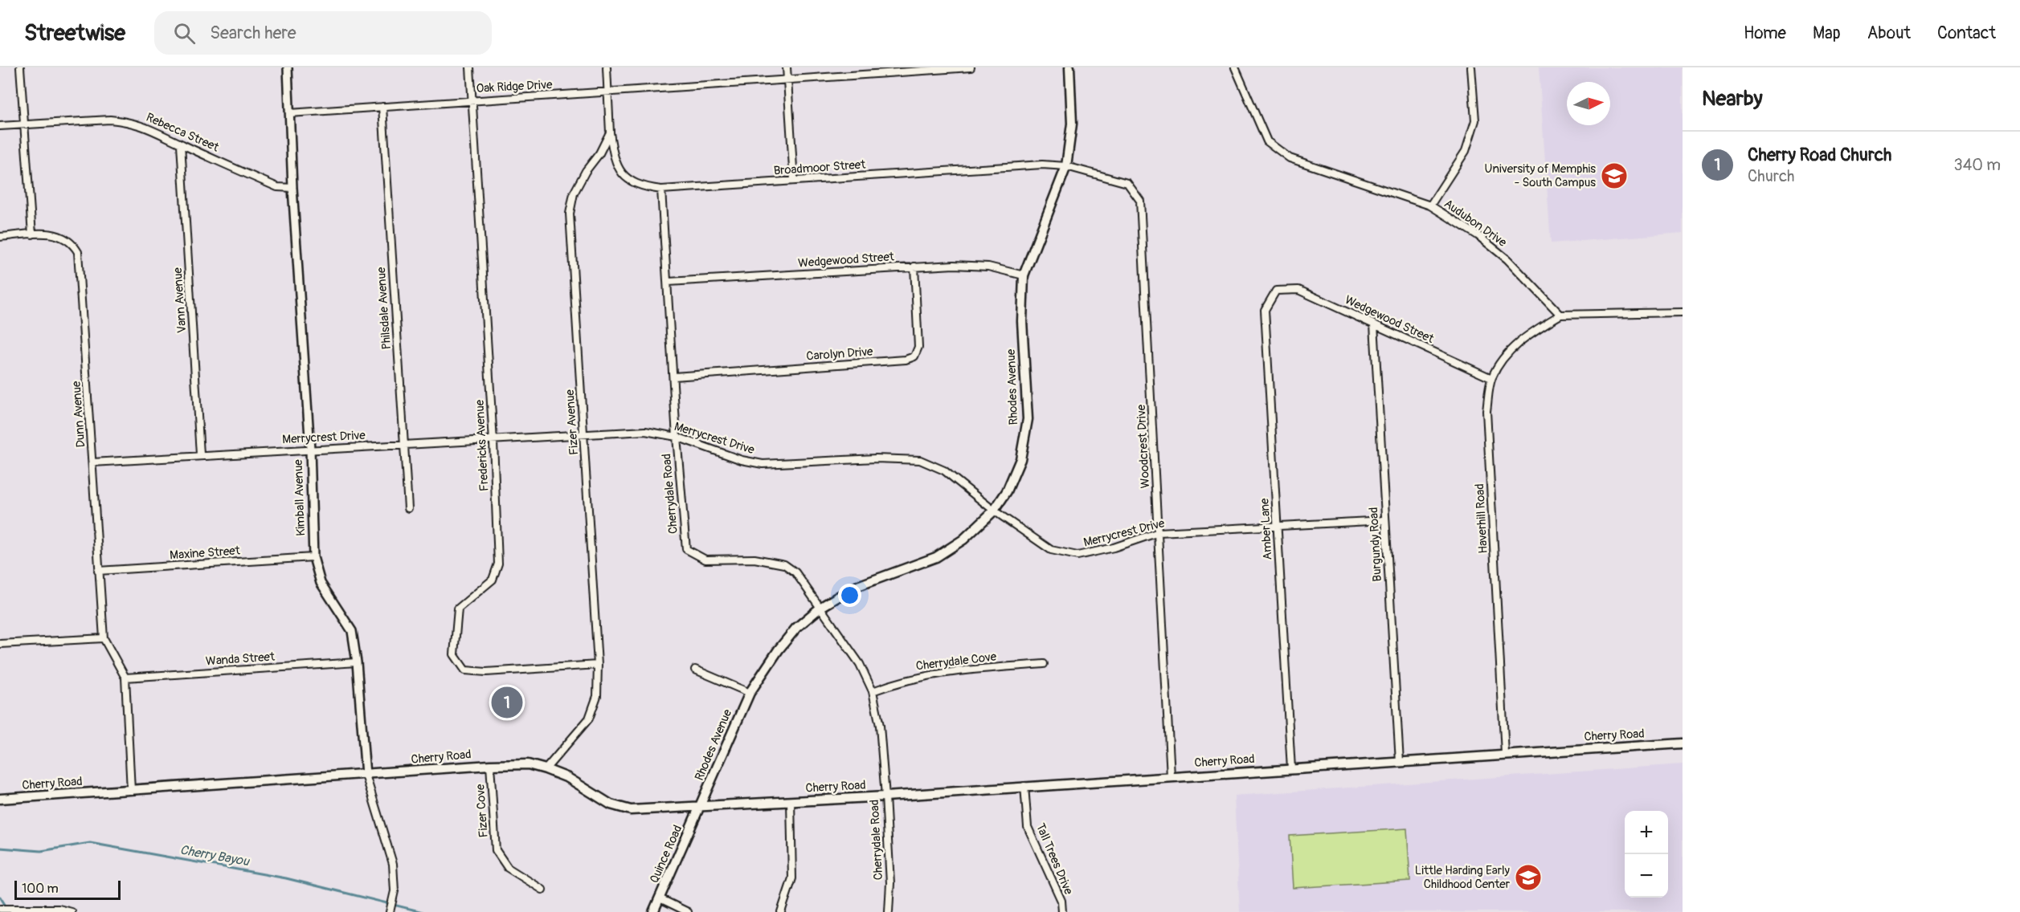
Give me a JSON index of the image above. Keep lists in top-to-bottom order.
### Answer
{
  "streets": {
    "main road": ["Rhodes Avenue", "Cherry Road", "Quince Road"],
    "street": [
      "Oak Ridge Drive",
      "Rebecca Street",
      "Broadmoor Street",
      "Audubon Drive",
      "Wedgewood Street",
      "Vann Avenue",
      "Philsdale Avenue",
      "Carolyn Drive",
      "Dunn Avenue",
      "Fizer Avenue",
      "Merrycrest Drive",
      "Fredericks Avenue",
      "Woodcrest Drive",
      "Cherrydale Road",
      "Kimball Avenue",
      "Haverhill Road",
      "Amber Lane",
      "Burgundy Road",
      "Maxine Street",
      "Wanda Street",
      "Cherrydale Cove",
      "Fizer Cove",
      "Tall Trees Drive"
    ]
  },
  "crossings": [
    ["Oak Ridge Drive", "Philsdale Avenue"],
    ["Oak Ridge Drive", "Fredericks Avenue"],
    ["Oak Ridge Drive", "Kimball Avenue"],
    ["Rebecca Street", "Vann Avenue"],
    ["Rebecca Street", "Kimball Avenue"],
    ["Broadmoor Street", "Rhodes Avenue"],
    ["Broadmoor Street", "Fizer Avenue"],
    ["Broadmoor Street", "Woodcrest Drive"],
    ["Broadmoor Street", "Cherrydale Road"],
    ["Audubon Drive", "Haverhill Road"],
    ["Wedgewood Street", "Carolyn Drive"],
    ["Wedgewood Street", "Rhodes Avenue"],
    ["Wedgewood Street", "Cherrydale Road"],
    ["Wedgewood Street", "Haverhill Road"],
    ["Wedgewood Street", "Amber Lane"],
    ["Wedgewood Street", "Burgundy Road"],
    ["Vann Avenue", "Merrycrest Drive"],
    ["Philsdale Avenue", "Merrycrest Drive"],
    ["Carolyn Drive", "Cherrydale Road"],
    ["Rhodes Avenue", "Merrycrest Drive"],
    ["Rhodes Avenue", "Woodcrest Drive"],
    ["Rhodes Avenue", "Cherrydale Road"],
    ["Rhodes Avenue", "Cherry Road"],
    ["Rhodes Avenue", "Quince Road"],
    ["Dunn Avenue", "Merrycrest Drive"],
    ["Dunn Avenue", "Maxine Street"],
    ["Dunn Avenue", "Wanda Street"],
    ["Dunn Avenue", "Cherry Road"],
    ["Fizer Avenue", "Merrycrest Drive"],
    ["Fizer Avenue", "Fredericks Avenue"],
    ["Fizer Avenue", "Cherry Road"],
    ["Merrycrest Drive", "Fredericks Avenue"],
    ["Merrycrest Drive", "Woodcrest Drive"],
    ["Merrycrest Drive", "Cherrydale Road"],
    ["Merrycrest Drive", "Kimball Avenue"],
    ["Merrycrest Drive", "Amber Lane"],
    ["Merrycrest Drive", "Burgundy Road"],
    ["Woodcrest Drive", "Cherry Road"],
    ["Cherrydale Road", "Cherrydale Cove"],
    ["Cherrydale Road", "Cherry Road"],
    ["Kimball Avenue", "Maxine Street"],
    ["Kimball Avenue", "Wanda Street"],
    ["Kimball Avenue", "Cherry Road"],
    ["Haverhill Road", "Cherry Road"],
    ["Amber Lane", "Cherry Road"],
    ["Burgundy Road", "Cherry Road"],
    ["Cherry Road", "Fizer Cove"],
    ["Cherry Road", "Quince Road"],
    ["Cherry Road", "Tall Trees Drive"]
  ],
  "water": ["Cherry Bayou"],
  "places": {
    "school or university": ["University of Memphis - South Campus", "Little Harding Early Childhood Center"]
  },
  "scale_bar": "100 m",
  "north": "right",
  "page": {
    "header": "Streetwise",
    "search": "Search here",
    "nav": [
      "Home",
      "Map",
      "About",
      "Contact"
    ],
    "heading": "Nearby",
    "list": [
      {
        "mark": "1",
        "name": "Cherry Road Church",
        "note": "Church",
        "value": "340 m"
      }
    ],
    "pins": "1",
    "map_buttons": ["+", "−"],
    "scale": "100 m"
  }
}
